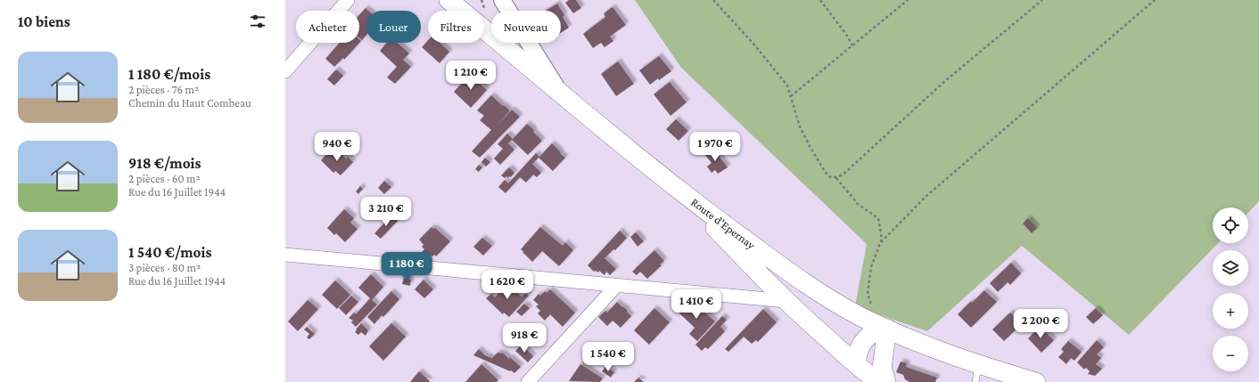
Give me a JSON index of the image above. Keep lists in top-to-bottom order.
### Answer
{
  "streets": {
    "main road": ["Route d'Epernay"]
  },
  "page": {
    "heading": "10 biens",
    "chip": [
      "Acheter",
      "Louer",
      "Filtres",
      "Nouveau"
    ],
    "list": [
      {
        "name": "1 180 €/mois",
        "note": "2 pièces · 76 m² · Chemin du Haut Combeau"
      },
      {
        "name": "918 €/mois",
        "note": "2 pièces · 60 m² · Rue du 16 Juillet 1944"
      },
      {
        "name": "1 540 €/mois",
        "note": "3 pièces · 80 m² · Rue du 16 Juillet 1944"
      }
    ],
    "price": [
      "1 210 €",
      "940 €",
      "1 970 €",
      "3 210 €",
      "1 180 €",
      "1 620 €",
      "1 410 €",
      "2 200 €",
      "918 €",
      "1 540 €"
    ],
    "map_buttons": ["+", "−"]
  }
}
